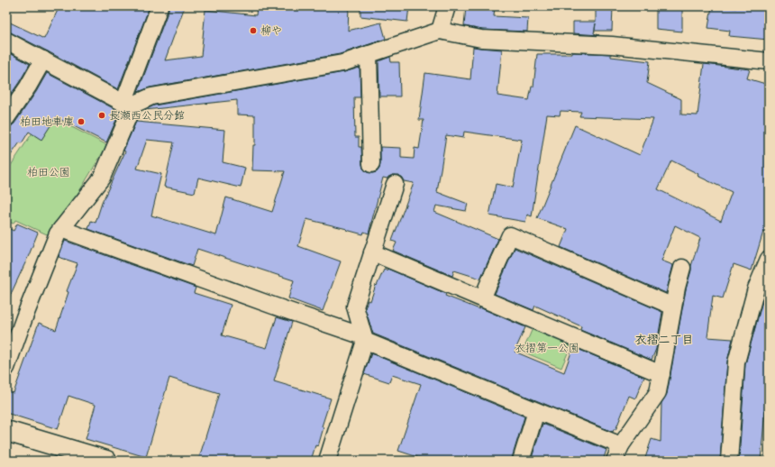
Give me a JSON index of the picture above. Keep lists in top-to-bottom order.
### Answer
{
  "districts": ["衣摺二丁目"],
  "parks": ["柏田公園", "衣摺第一公園"],
  "places": ["柳や", "長瀬西公民分館", "柏田地車庫"]
}
